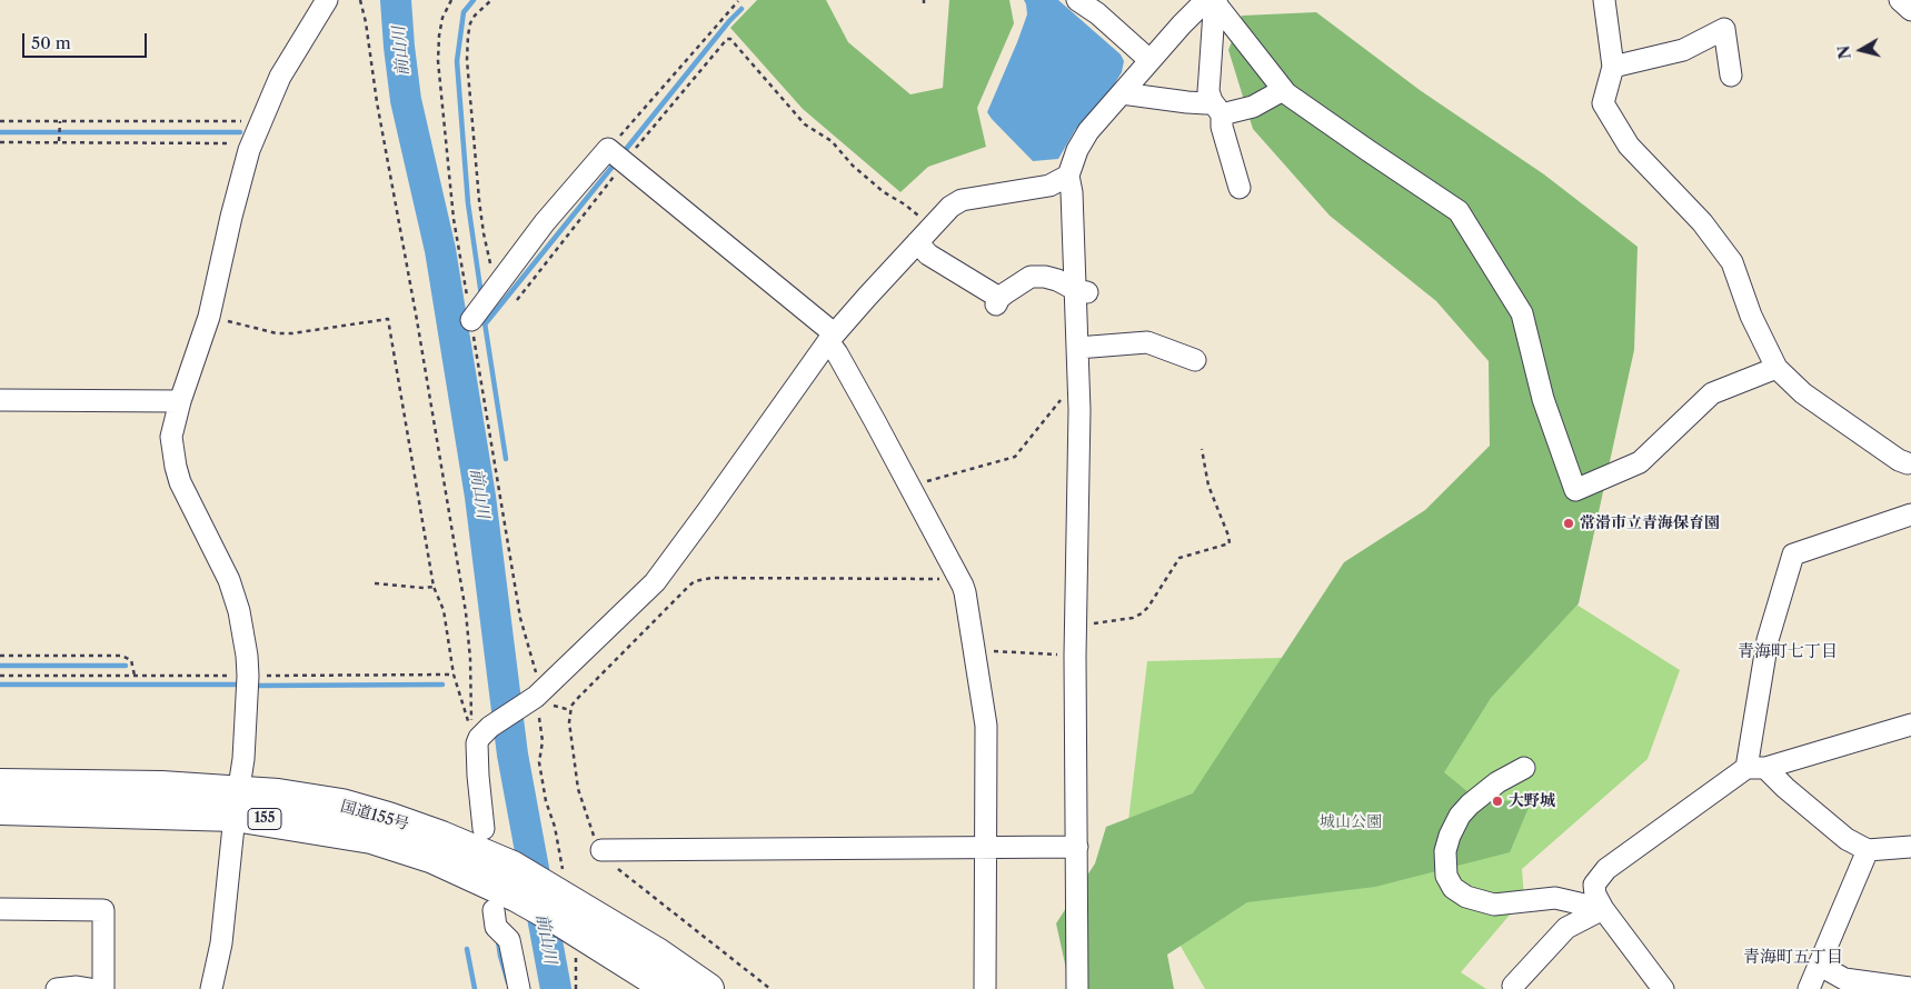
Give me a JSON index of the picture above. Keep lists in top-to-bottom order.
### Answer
{
  "streets": {
    "highway": ["国道155号", "155"]
  },
  "districts": ["青海町七丁目", "青海町五丁目"],
  "water": ["前山川"],
  "parks": ["城山公園"],
  "places": ["常滑市立青海保育園", "大野城"],
  "scale_bar": "50 m",
  "north": "left"
}
